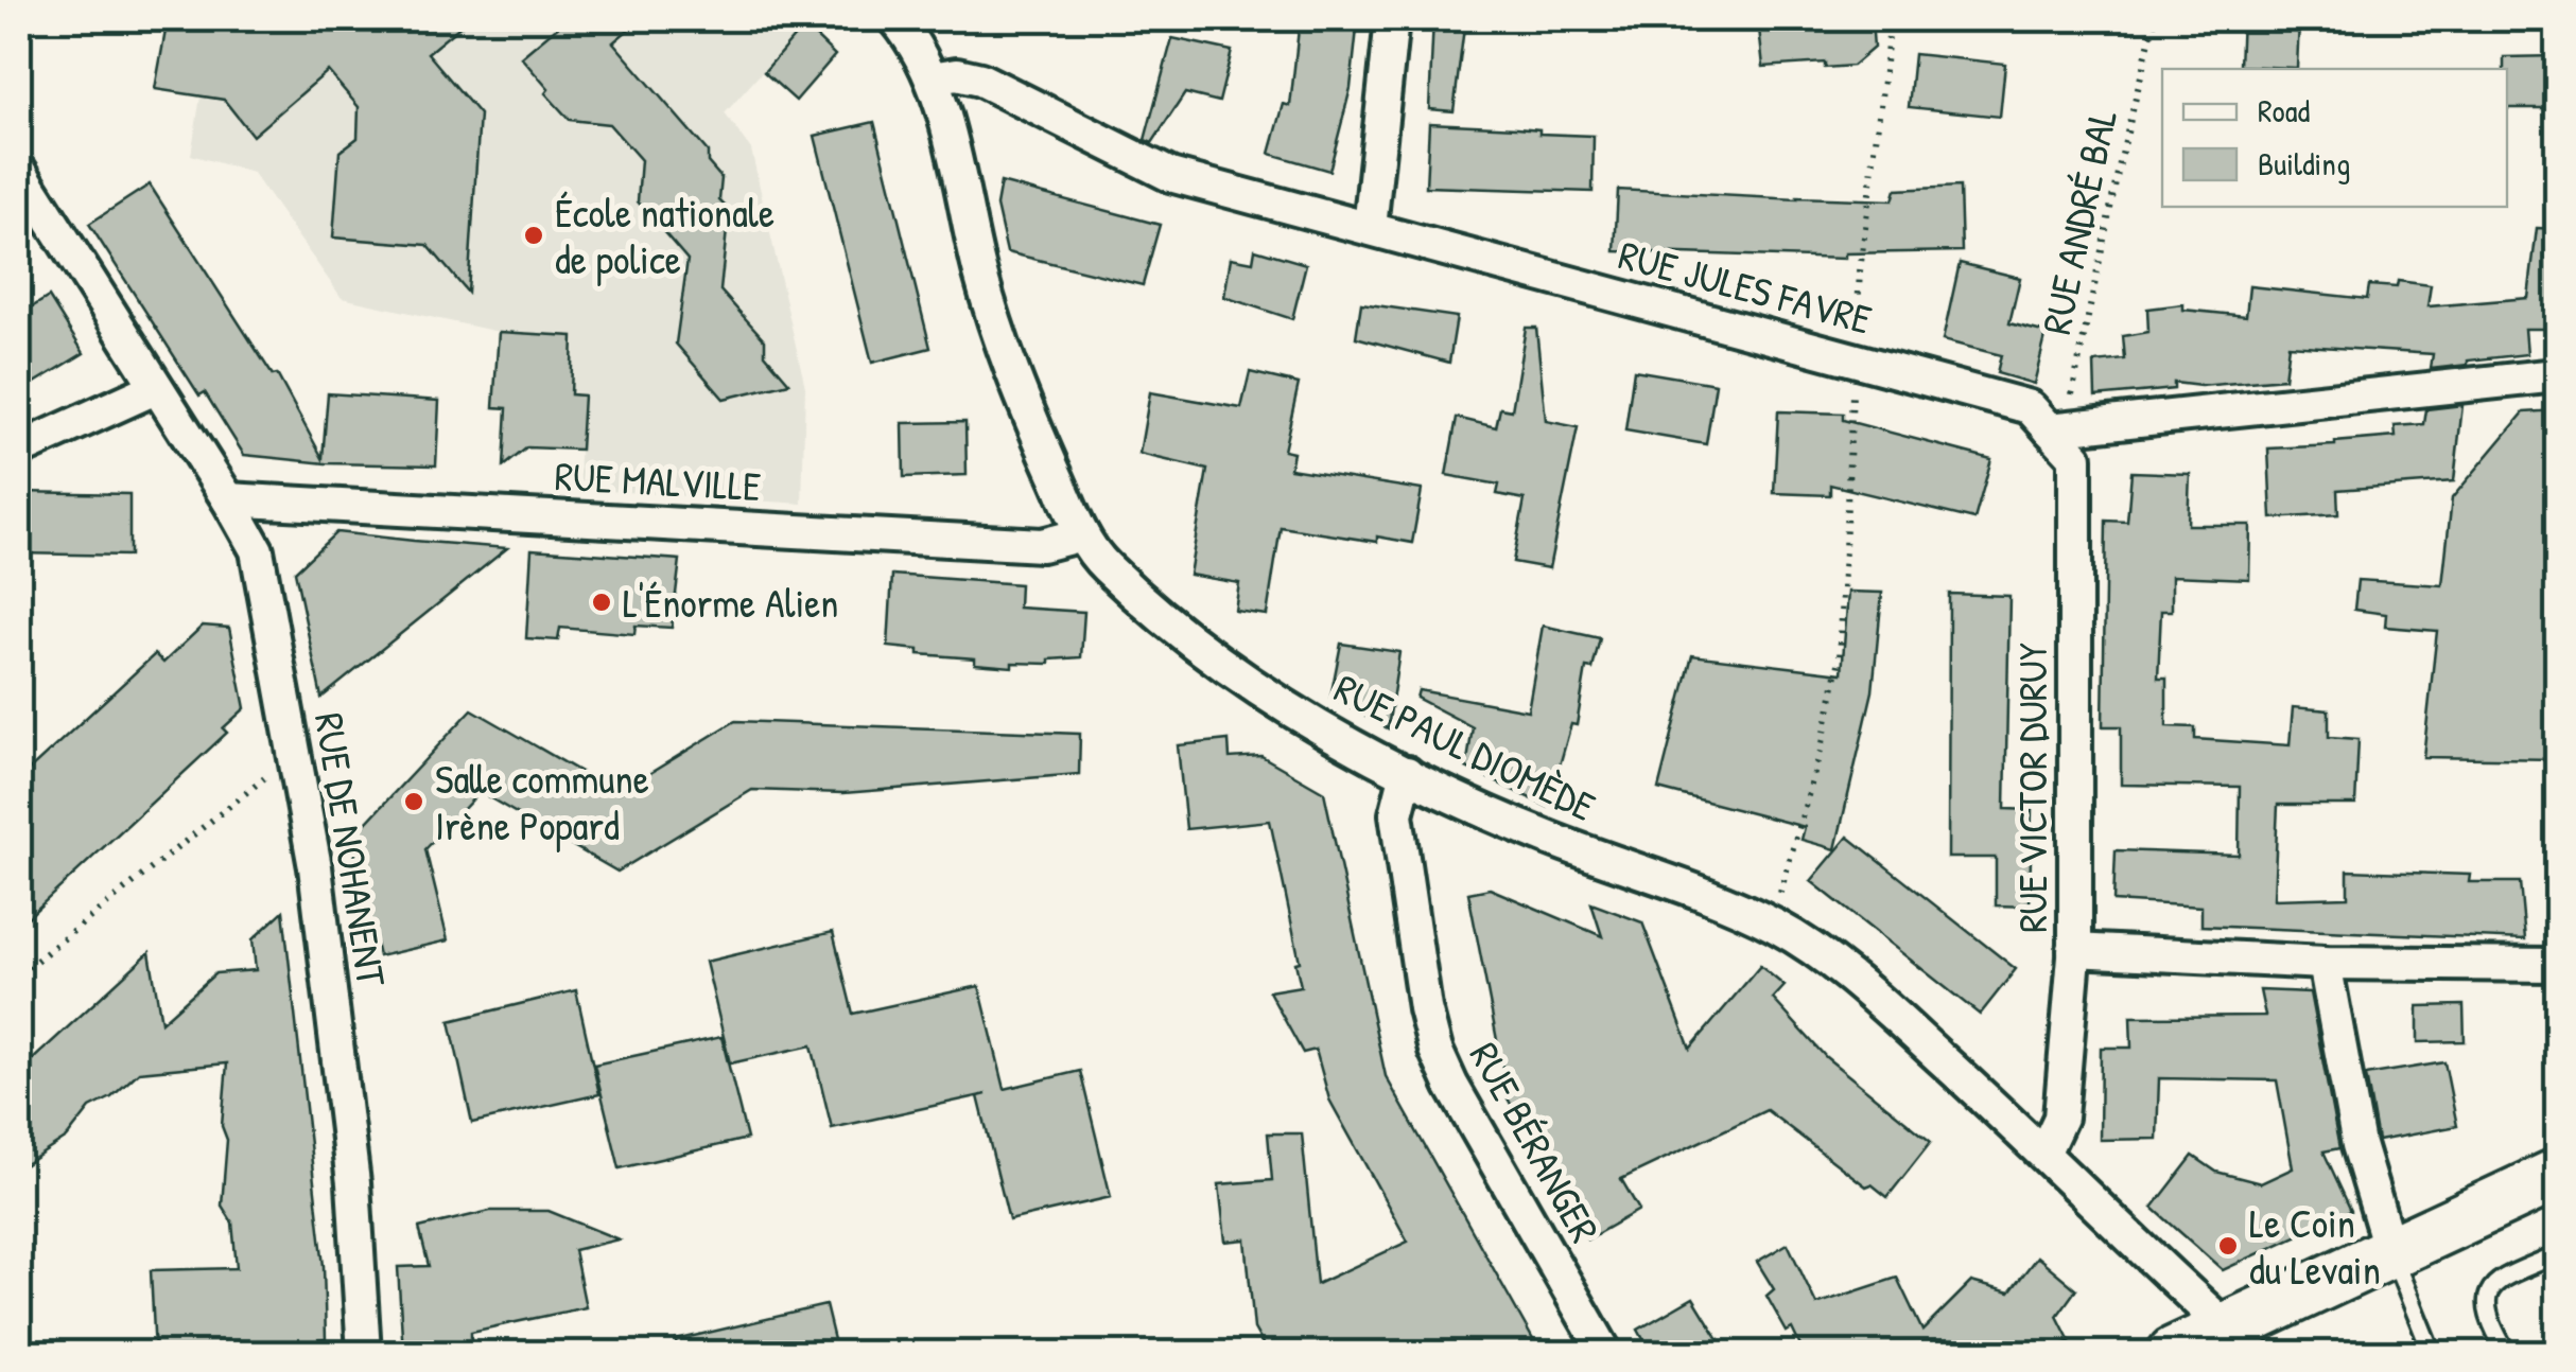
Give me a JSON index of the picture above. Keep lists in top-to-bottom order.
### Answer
{
  "streets": {
    "street": [
      "RUE JULES FAVRE",
      "RUE MALVILLE",
      "RUE PAUL DIOMÈDE",
      "RUE VICTOR DURUY",
      "RUE DE NOHANENT",
      "RUE BÉRANGER"
    ],
    "path": ["RUE ANDRÉ BAL"]
  },
  "crossings": [
    ["RUE JULES FAVRE", "RUE PAUL DIOMÈDE"],
    ["RUE JULES FAVRE", "RUE VICTOR DURUY"],
    ["RUE MALVILLE", "RUE PAUL DIOMÈDE"],
    ["RUE MALVILLE", "RUE DE NOHANENT"],
    ["RUE PAUL DIOMÈDE", "RUE VICTOR DURUY"],
    ["RUE PAUL DIOMÈDE", "RUE BÉRANGER"]
  ],
  "places": [
    "École nationale de police",
    "L'Énorme Alien",
    "Salle commune Irène Popard",
    "Le Coin du Levain"
  ],
  "legend": ["Road", "Building"]
}
